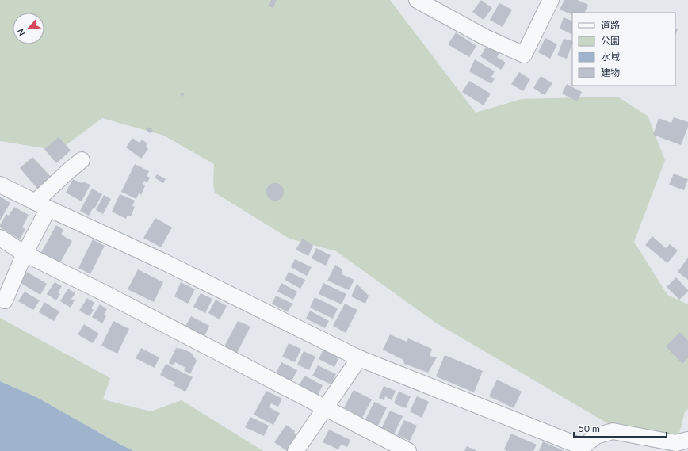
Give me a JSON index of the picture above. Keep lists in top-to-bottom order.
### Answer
{
  "legend": [
    "道路",
    "公園",
    "水域",
    "建物"
  ],
  "scale_bar": "50 m",
  "north": "bottom left"
}
